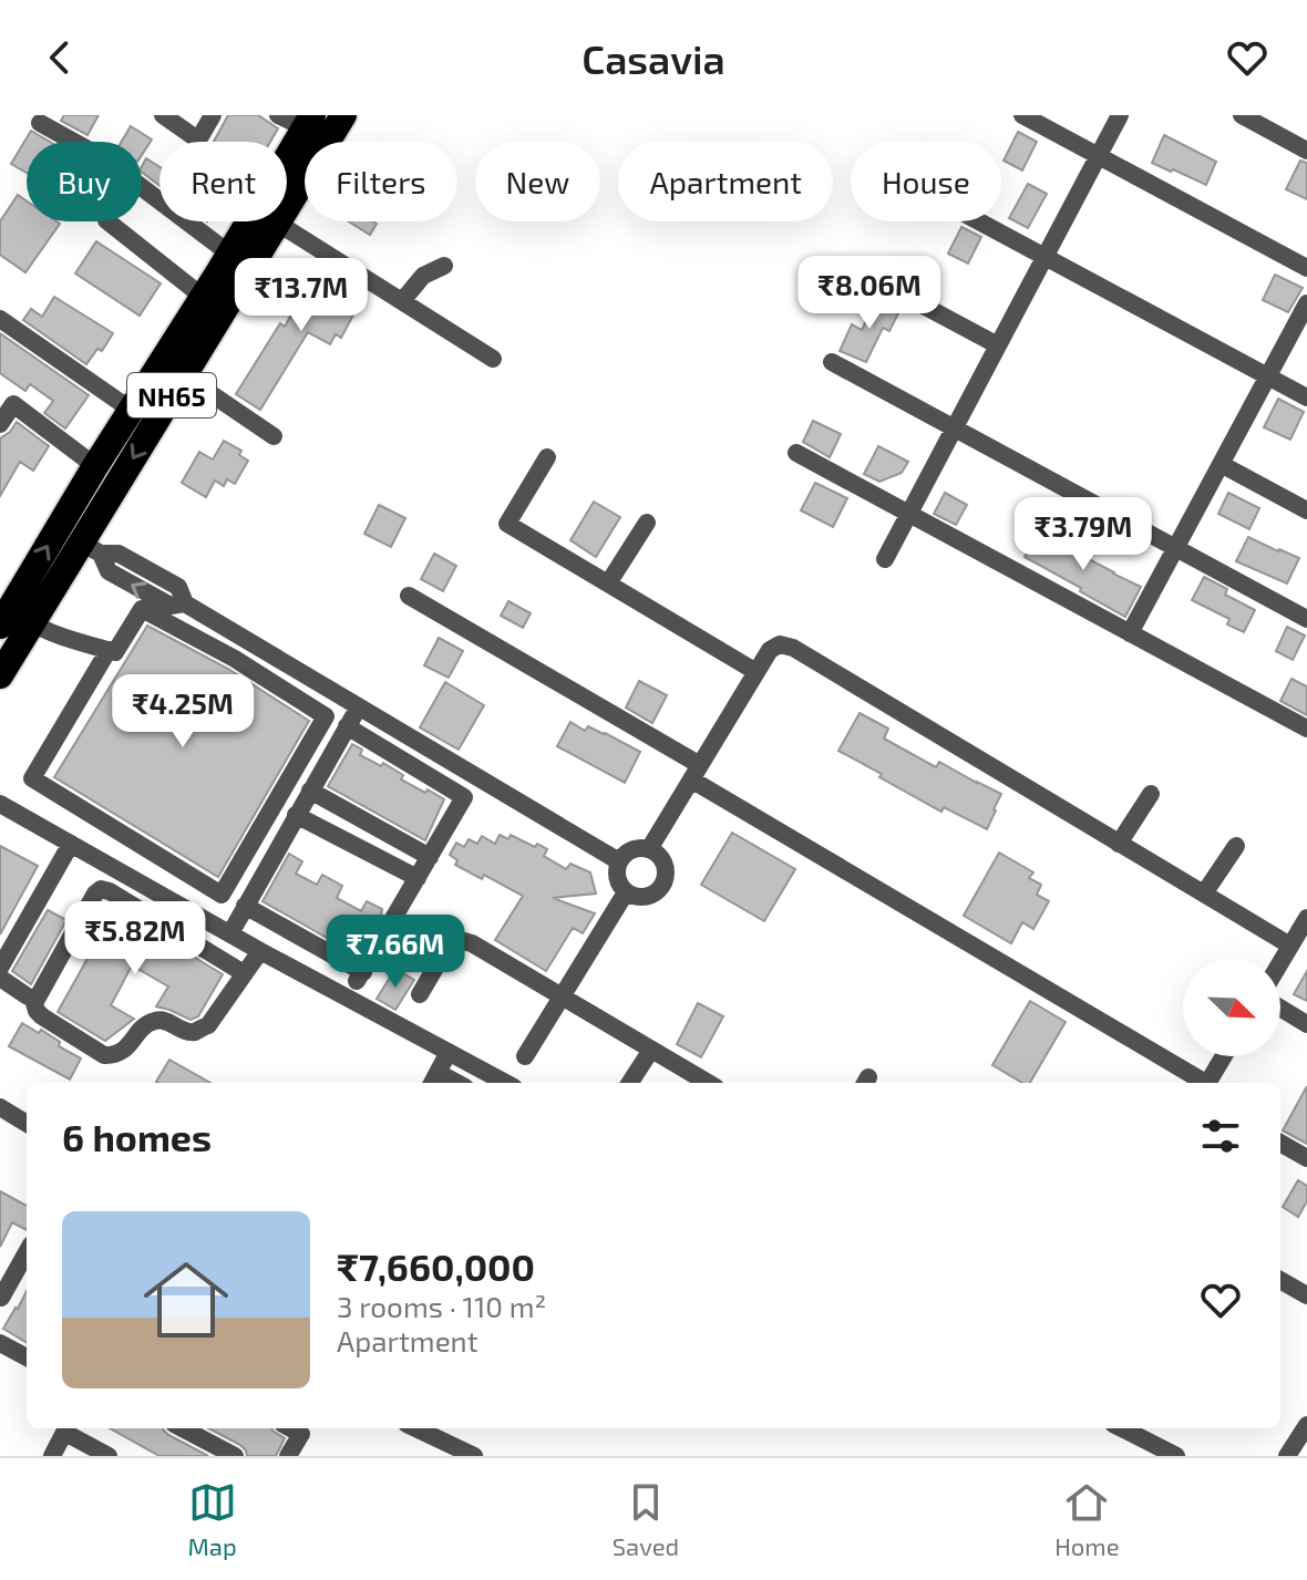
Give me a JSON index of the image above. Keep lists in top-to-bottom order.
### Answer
{
  "streets": {
    "highway": ["NH65"]
  },
  "north": "bottom right",
  "page": {
    "header": "Casavia",
    "chip": [
      "Buy",
      "Rent",
      "Filters",
      "New",
      "Apartment",
      "House"
    ],
    "price": [
      "₹8.06M",
      "₹13.7M",
      "₹3.79M",
      "₹4.25M",
      "₹5.82M",
      "₹7.66M"
    ],
    "heading": "6 homes",
    "list": [
      {
        "name": "₹7,660,000",
        "note": "3 rooms · 110 m² · Apartment"
      }
    ],
    "tabs": ["Map", "Saved", "Home"]
  }
}
